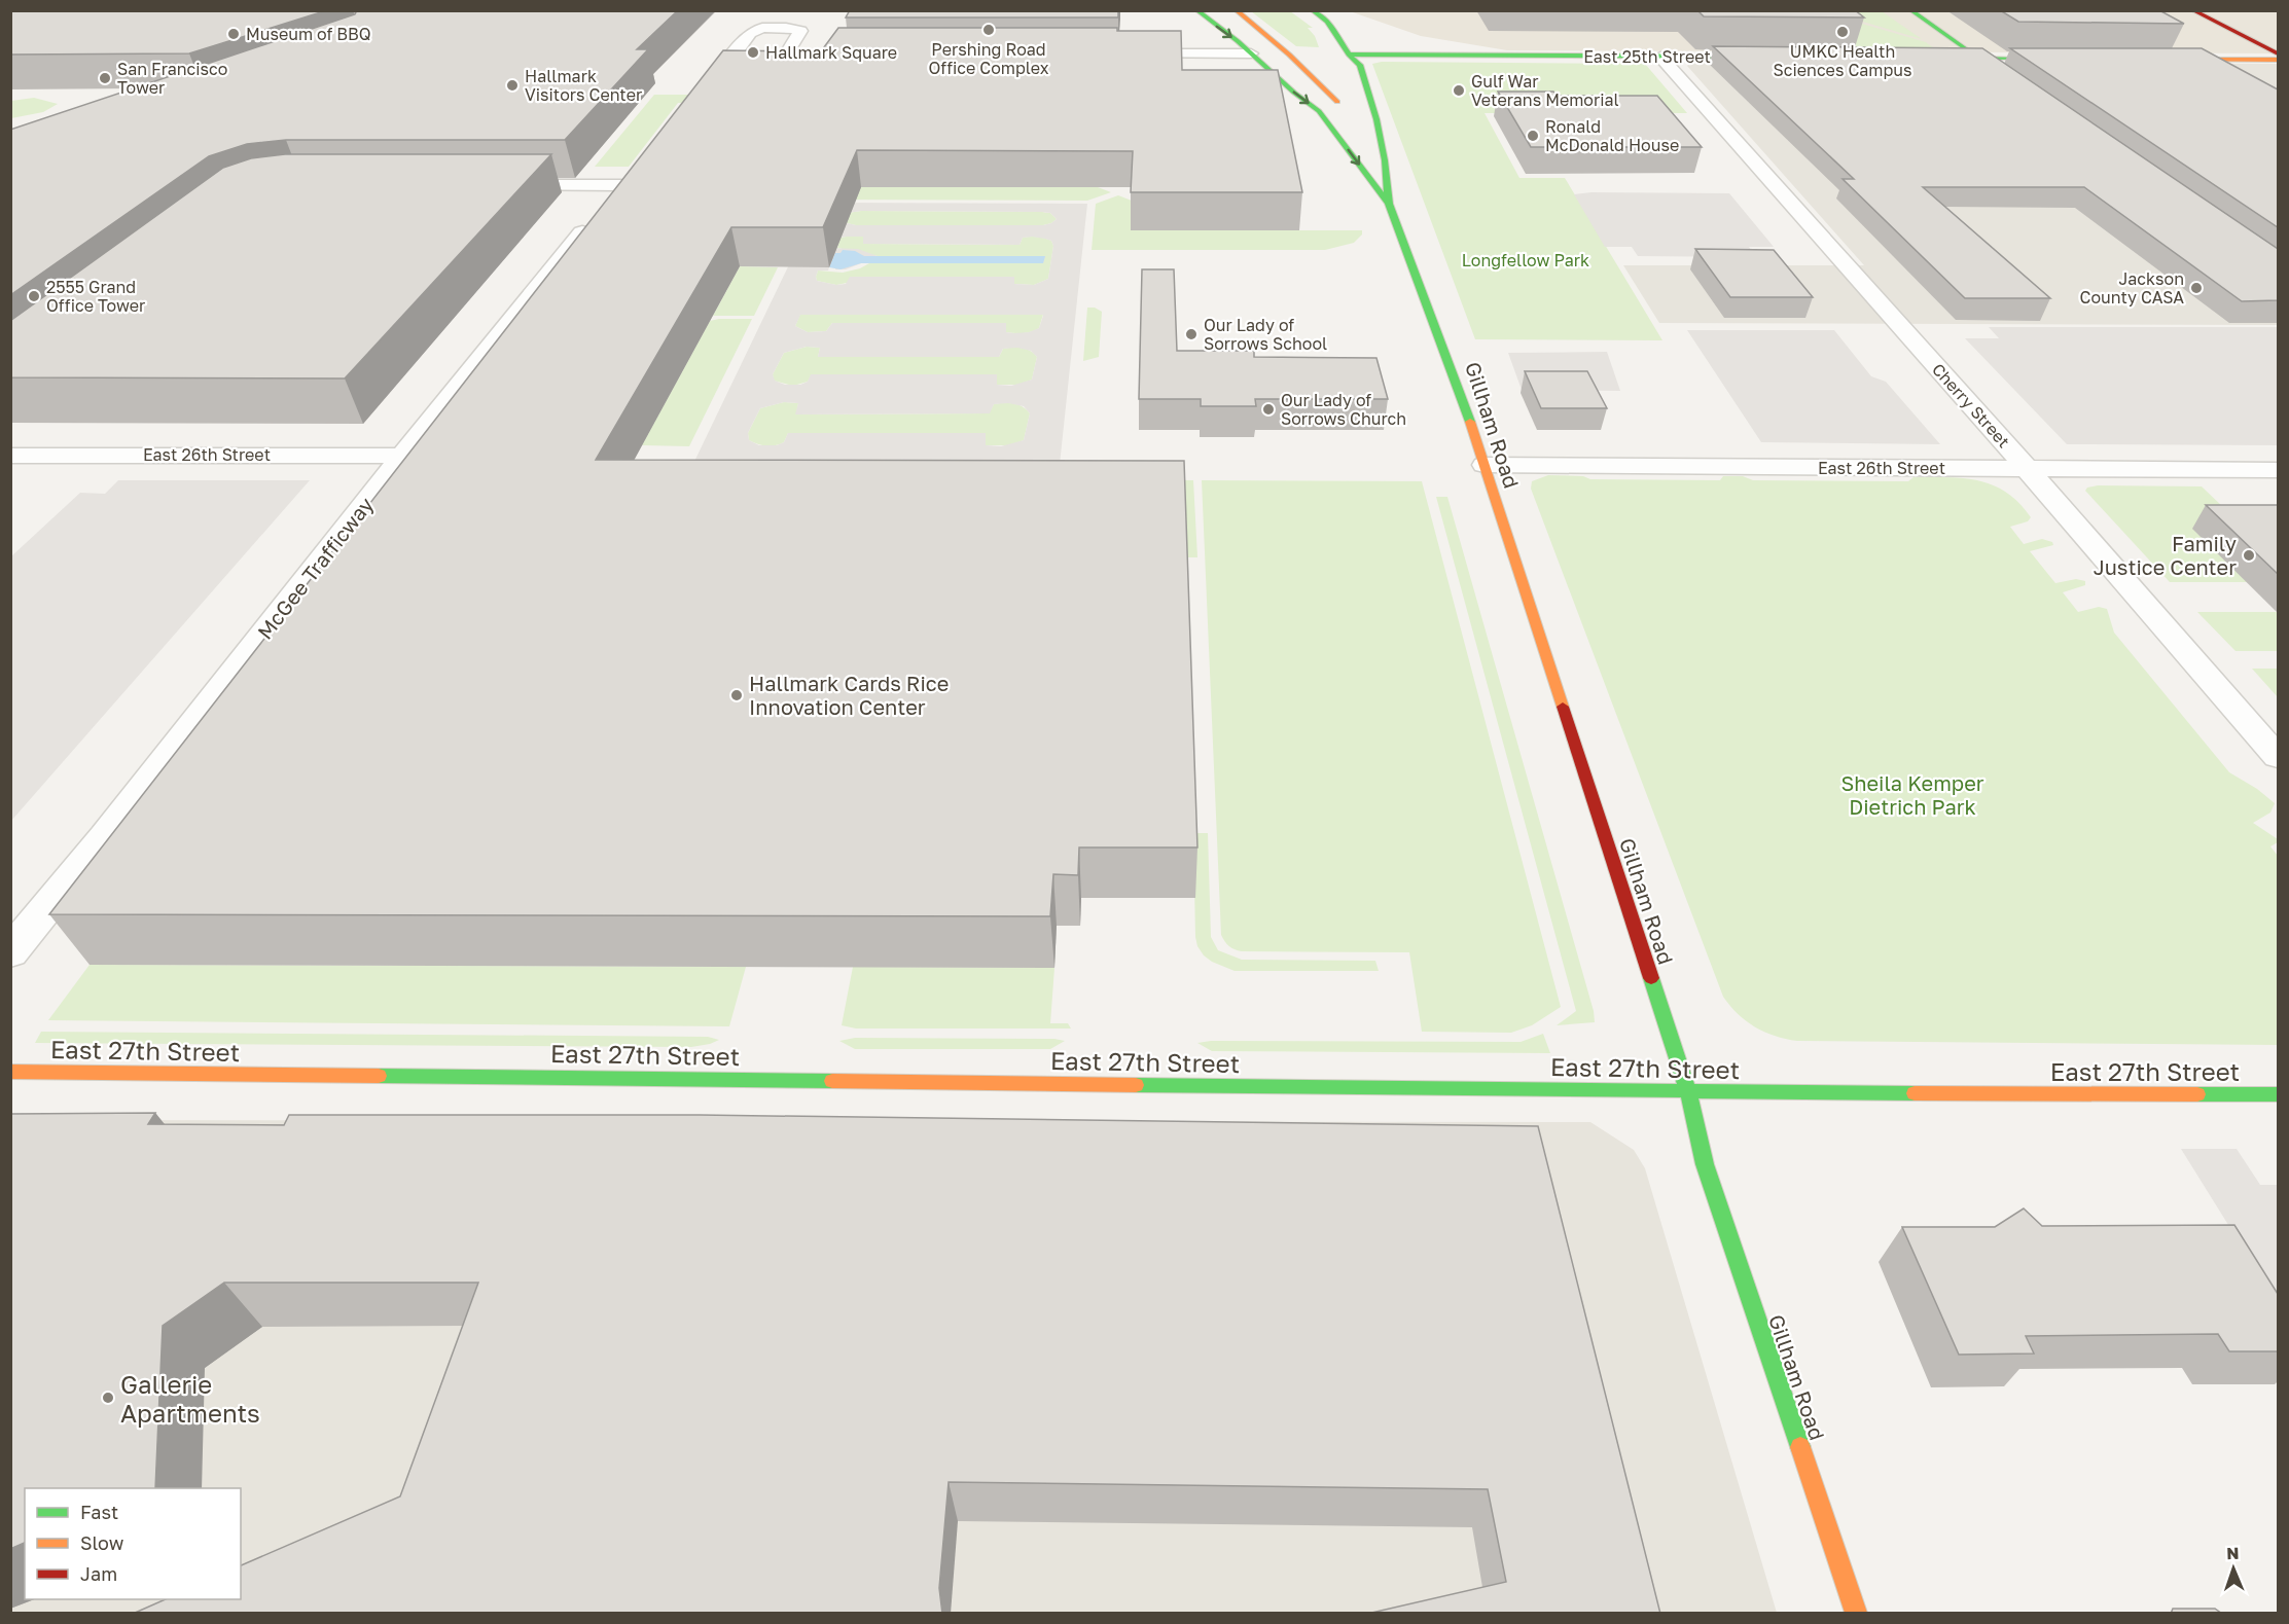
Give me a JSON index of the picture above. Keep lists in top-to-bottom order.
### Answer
{
  "streets": {
    "main road": ["East 25th Street", "Gillham Road", "East 27th Street"],
    "street": ["Cherry Street", "East 26th Street", "McGee Trafficway"]
  },
  "crossings": [
    ["East 25th Street", "Cherry Street"],
    ["East 25th Street", "Gillham Road"],
    ["Cherry Street", "East 26th Street"],
    ["Gillham Road", "East 26th Street"],
    ["Gillham Road", "East 27th Street"],
    ["East 26th Street", "McGee Trafficway"]
  ],
  "parks": ["Longfellow Park", "Sheila Kemper Dietrich Park"],
  "places": [
    "Pershing Road Office Complex",
    "UMKC Health Sciences Campus",
    "Museum of BBQ",
    "Hallmark Square",
    "San Francisco Tower",
    "Hallmark Visitors Center",
    "Gulf War Veterans Memorial",
    "Ronald McDonald House",
    "Jackson County CASA",
    "2555 Grand Office Tower",
    "Our Lady of Sorrows School",
    "Our Lady of Sorrows Church",
    "Family Justice Center",
    "Hallmark Cards Rice Innovation Center",
    "Gallerie Apartments"
  ],
  "legend": ["Fast", "Slow", "Jam"],
  "north": "top"
}
